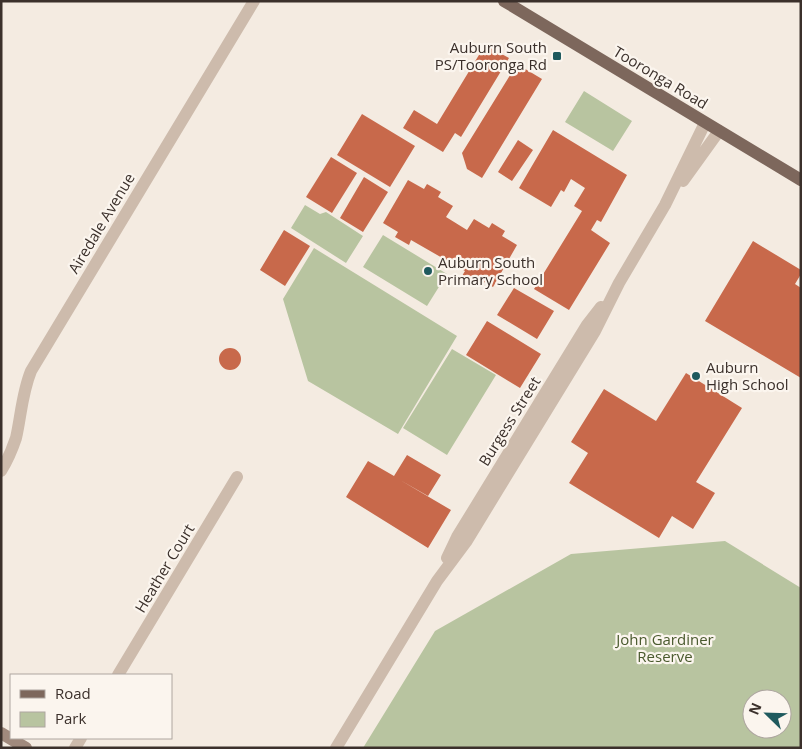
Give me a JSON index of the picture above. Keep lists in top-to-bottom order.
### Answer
{
  "streets": {
    "main road": ["Tooronga Road"],
    "street": ["Airedale Avenue", "Burgess Street", "Heather Court"]
  },
  "crossings": [
    ["Tooronga Road", "Burgess Street"]
  ],
  "parks": ["John Gardiner Reserve"],
  "places": {
    "transit": ["Auburn South PS/Tooronga Rd"],
    "other": ["Auburn South Primary School", "Auburn High School"]
  },
  "legend": ["Road", "Park"],
  "north": "top left"
}
